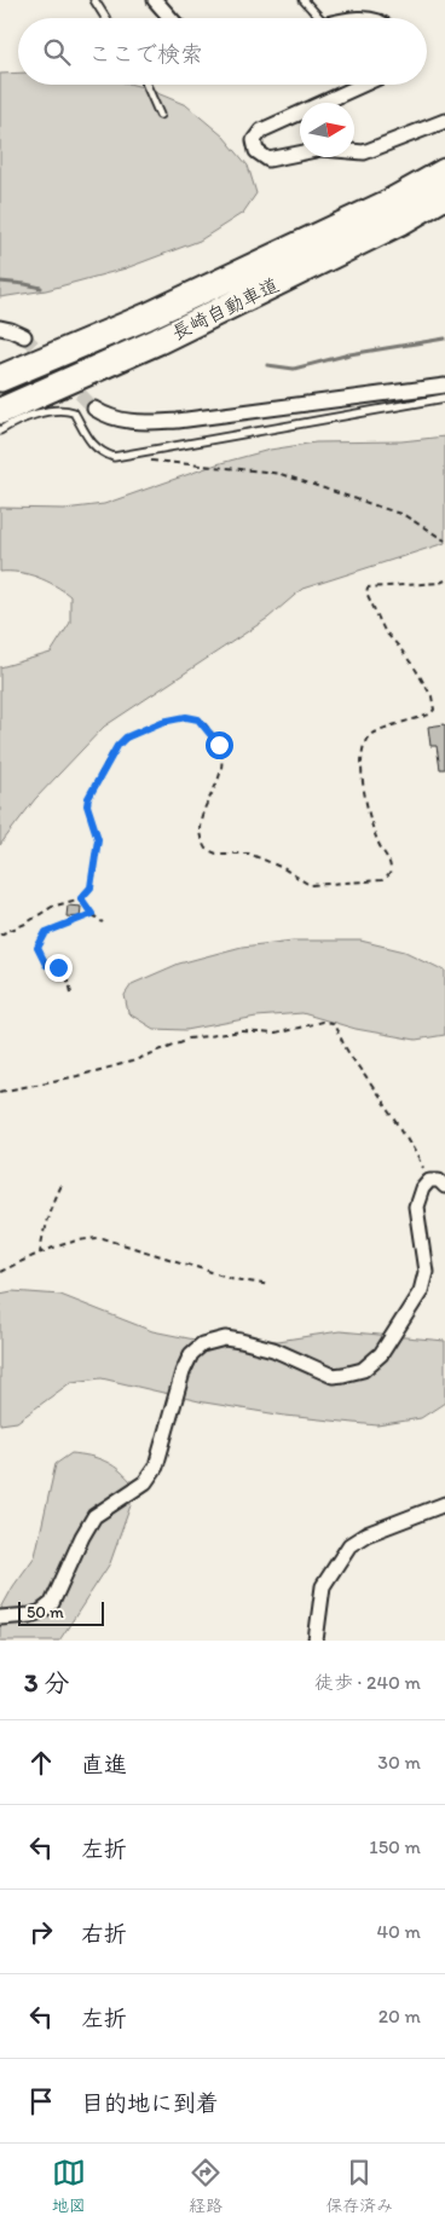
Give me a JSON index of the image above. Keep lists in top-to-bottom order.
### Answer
{
  "streets": {
    "highway": ["長崎自動車道"]
  },
  "scale_bar": "50 m",
  "north": "right",
  "page": {
    "search": "ここで検索",
    "scale": "50 m",
    "heading": ["3 分", "徒歩 · 240 m"],
    "list": [
      ["直進", "30 m"],
      ["左折", "150 m"],
      ["右折", "40 m"],
      ["左折", "20 m"],
      "目的地に到着"
    ],
    "nav": ["地図", "経路", "保存済み"]
  }
}
